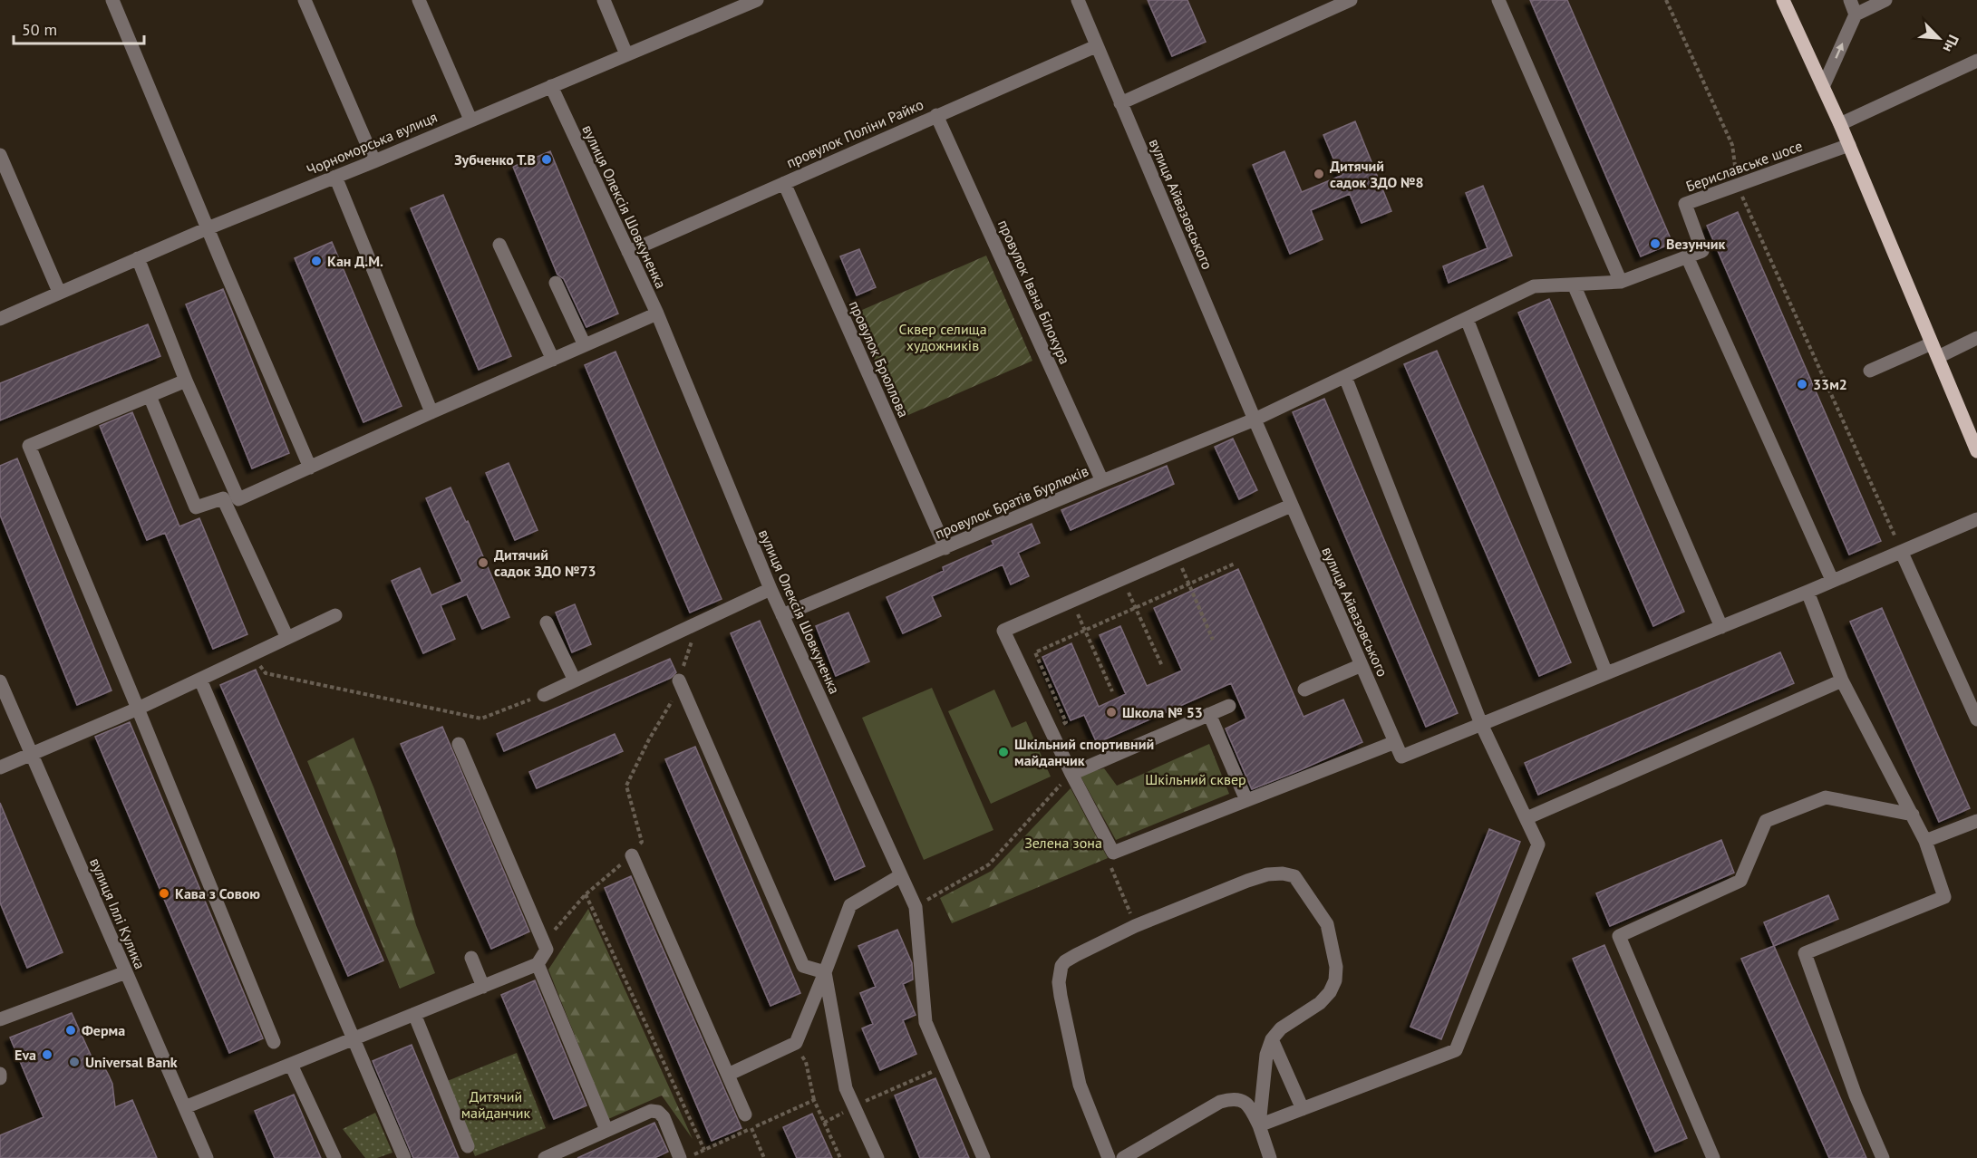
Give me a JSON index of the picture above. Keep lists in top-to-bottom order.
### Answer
{
  "streets": {
    "street": [
      "провулок Поліни Райко",
      "Чорноморська вулиця",
      "Бериславське шосе",
      "вулиця Айвазовського",
      "вулиця Олексія Шовкуненка",
      "провулок Івана Білокура",
      "провулок Брюллова",
      "провулок Братів Бурлюків",
      "вулиця Іллі Кулика"
    ]
  },
  "crossings": [
    ["провулок Поліни Райко", "вулиця Айвазовського"],
    ["провулок Поліни Райко", "вулиця Олексія Шовкуненка"],
    ["провулок Поліни Райко", "провулок Івана Білокура"],
    ["провулок Поліни Райко", "провулок Брюллова"],
    ["Чорноморська вулиця", "вулиця Олексія Шовкуненка"],
    ["вулиця Айвазовського", "провулок Братів Бурлюків"],
    ["вулиця Олексія Шовкуненка", "провулок Братів Бурлюків"],
    ["провулок Івана Білокура", "провулок Братів Бурлюків"],
    ["провулок Брюллова", "провулок Братів Бурлюків"]
  ],
  "parks": [
    "Сквер селища художників",
    "Шкільний сквер",
    "Зелена зона",
    "Дитячий майданчик"
  ],
  "places": [
    "Зубченко Т.В",
    "Дитячий садок ЗДО №8",
    "Везунчик",
    "Кан Д.М.",
    "33м2",
    "Дитячий садок ЗДО №73",
    "Школа № 53",
    "Шкільний спортивний майданчик",
    "Кава з Совою",
    "Ферма",
    "Eva",
    "Universal Bank"
  ],
  "scale_bar": "50 m",
  "north": "bottom right"
}
